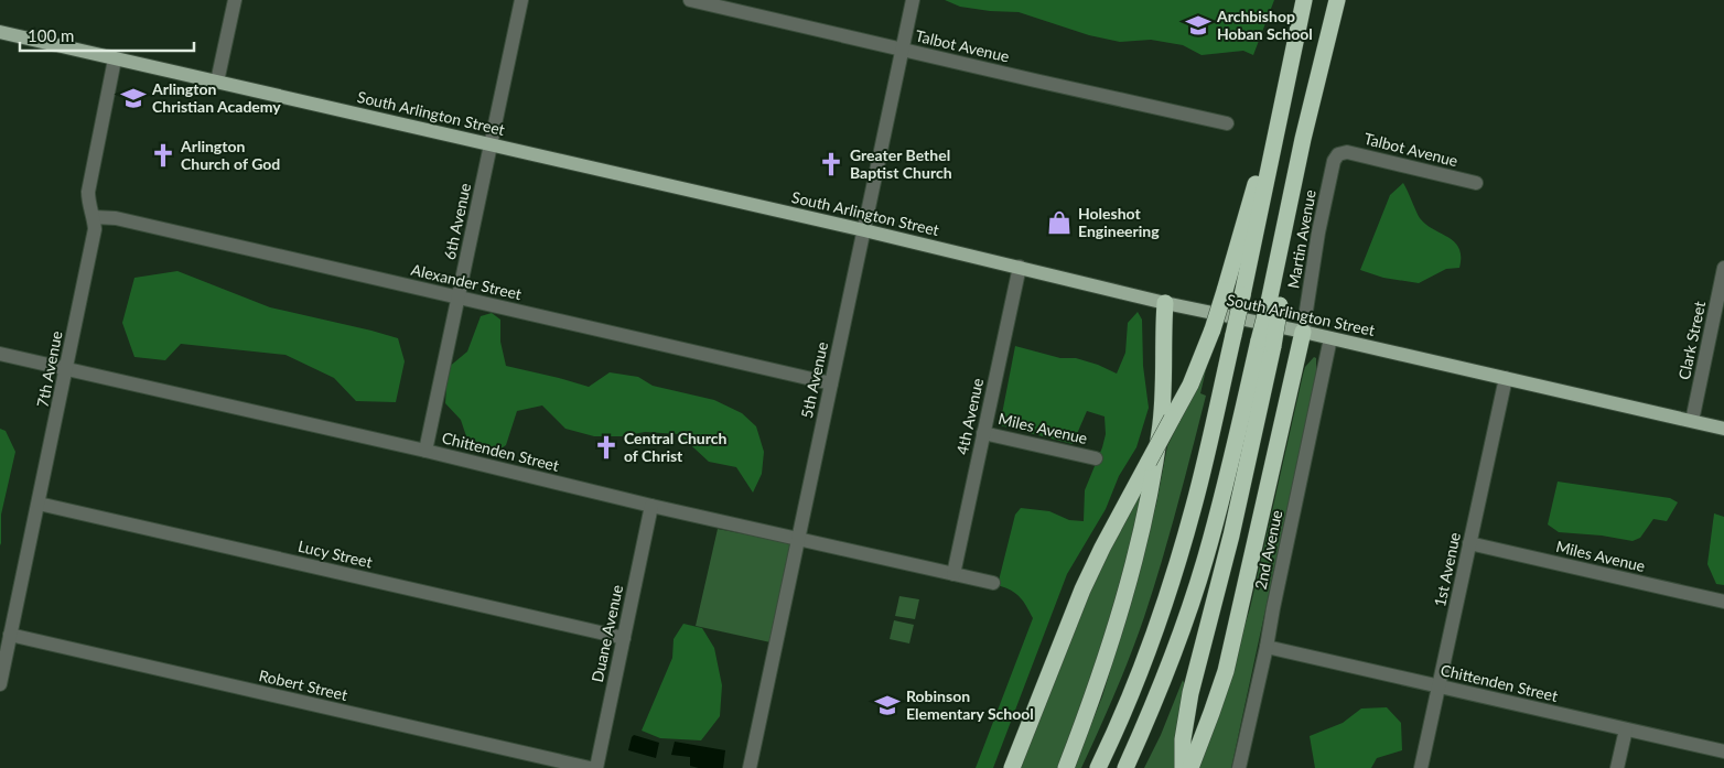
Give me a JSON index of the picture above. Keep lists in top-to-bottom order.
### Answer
{
  "streets": {
    "main road": ["South Arlington Street"],
    "street": [
      "Talbot Avenue",
      "6th Avenue",
      "Martin Avenue",
      "Alexander Street",
      "Clark Street",
      "7th Avenue",
      "5th Avenue",
      "4th Avenue",
      "Miles Avenue",
      "Chittenden Street",
      "2nd Avenue",
      "Lucy Street",
      "1st Avenue",
      "Duane Avenue",
      "Robert Street"
    ]
  },
  "crossings": [
    ["Talbot Avenue", "Martin Avenue"],
    ["Talbot Avenue", "5th Avenue"],
    ["South Arlington Street", "6th Avenue"],
    ["South Arlington Street", "Martin Avenue"],
    ["South Arlington Street", "Clark Street"],
    ["South Arlington Street", "7th Avenue"],
    ["South Arlington Street", "5th Avenue"],
    ["South Arlington Street", "4th Avenue"],
    ["South Arlington Street", "2nd Avenue"],
    ["South Arlington Street", "1st Avenue"],
    ["6th Avenue", "Alexander Street"],
    ["6th Avenue", "Chittenden Street"],
    ["Alexander Street", "7th Avenue"],
    ["Alexander Street", "5th Avenue"],
    ["7th Avenue", "Chittenden Street"],
    ["7th Avenue", "Lucy Street"],
    ["7th Avenue", "Robert Street"],
    ["5th Avenue", "Chittenden Street"],
    ["4th Avenue", "Miles Avenue"],
    ["4th Avenue", "Chittenden Street"],
    ["Miles Avenue", "1st Avenue"],
    ["Chittenden Street", "2nd Avenue"],
    ["Chittenden Street", "1st Avenue"],
    ["Chittenden Street", "Duane Avenue"],
    ["Lucy Street", "Duane Avenue"]
  ],
  "places": {
    "school or university": ["Archbishop Hoban School", "Arlington Christian Academy", "Robinson Elementary School"],
    "church": ["Arlington Church of God", "Greater Bethel Baptist Church", "Central Church of Christ"],
    "shop": ["Holeshot Engineering"]
  },
  "scale_bar": "100 m"
}
